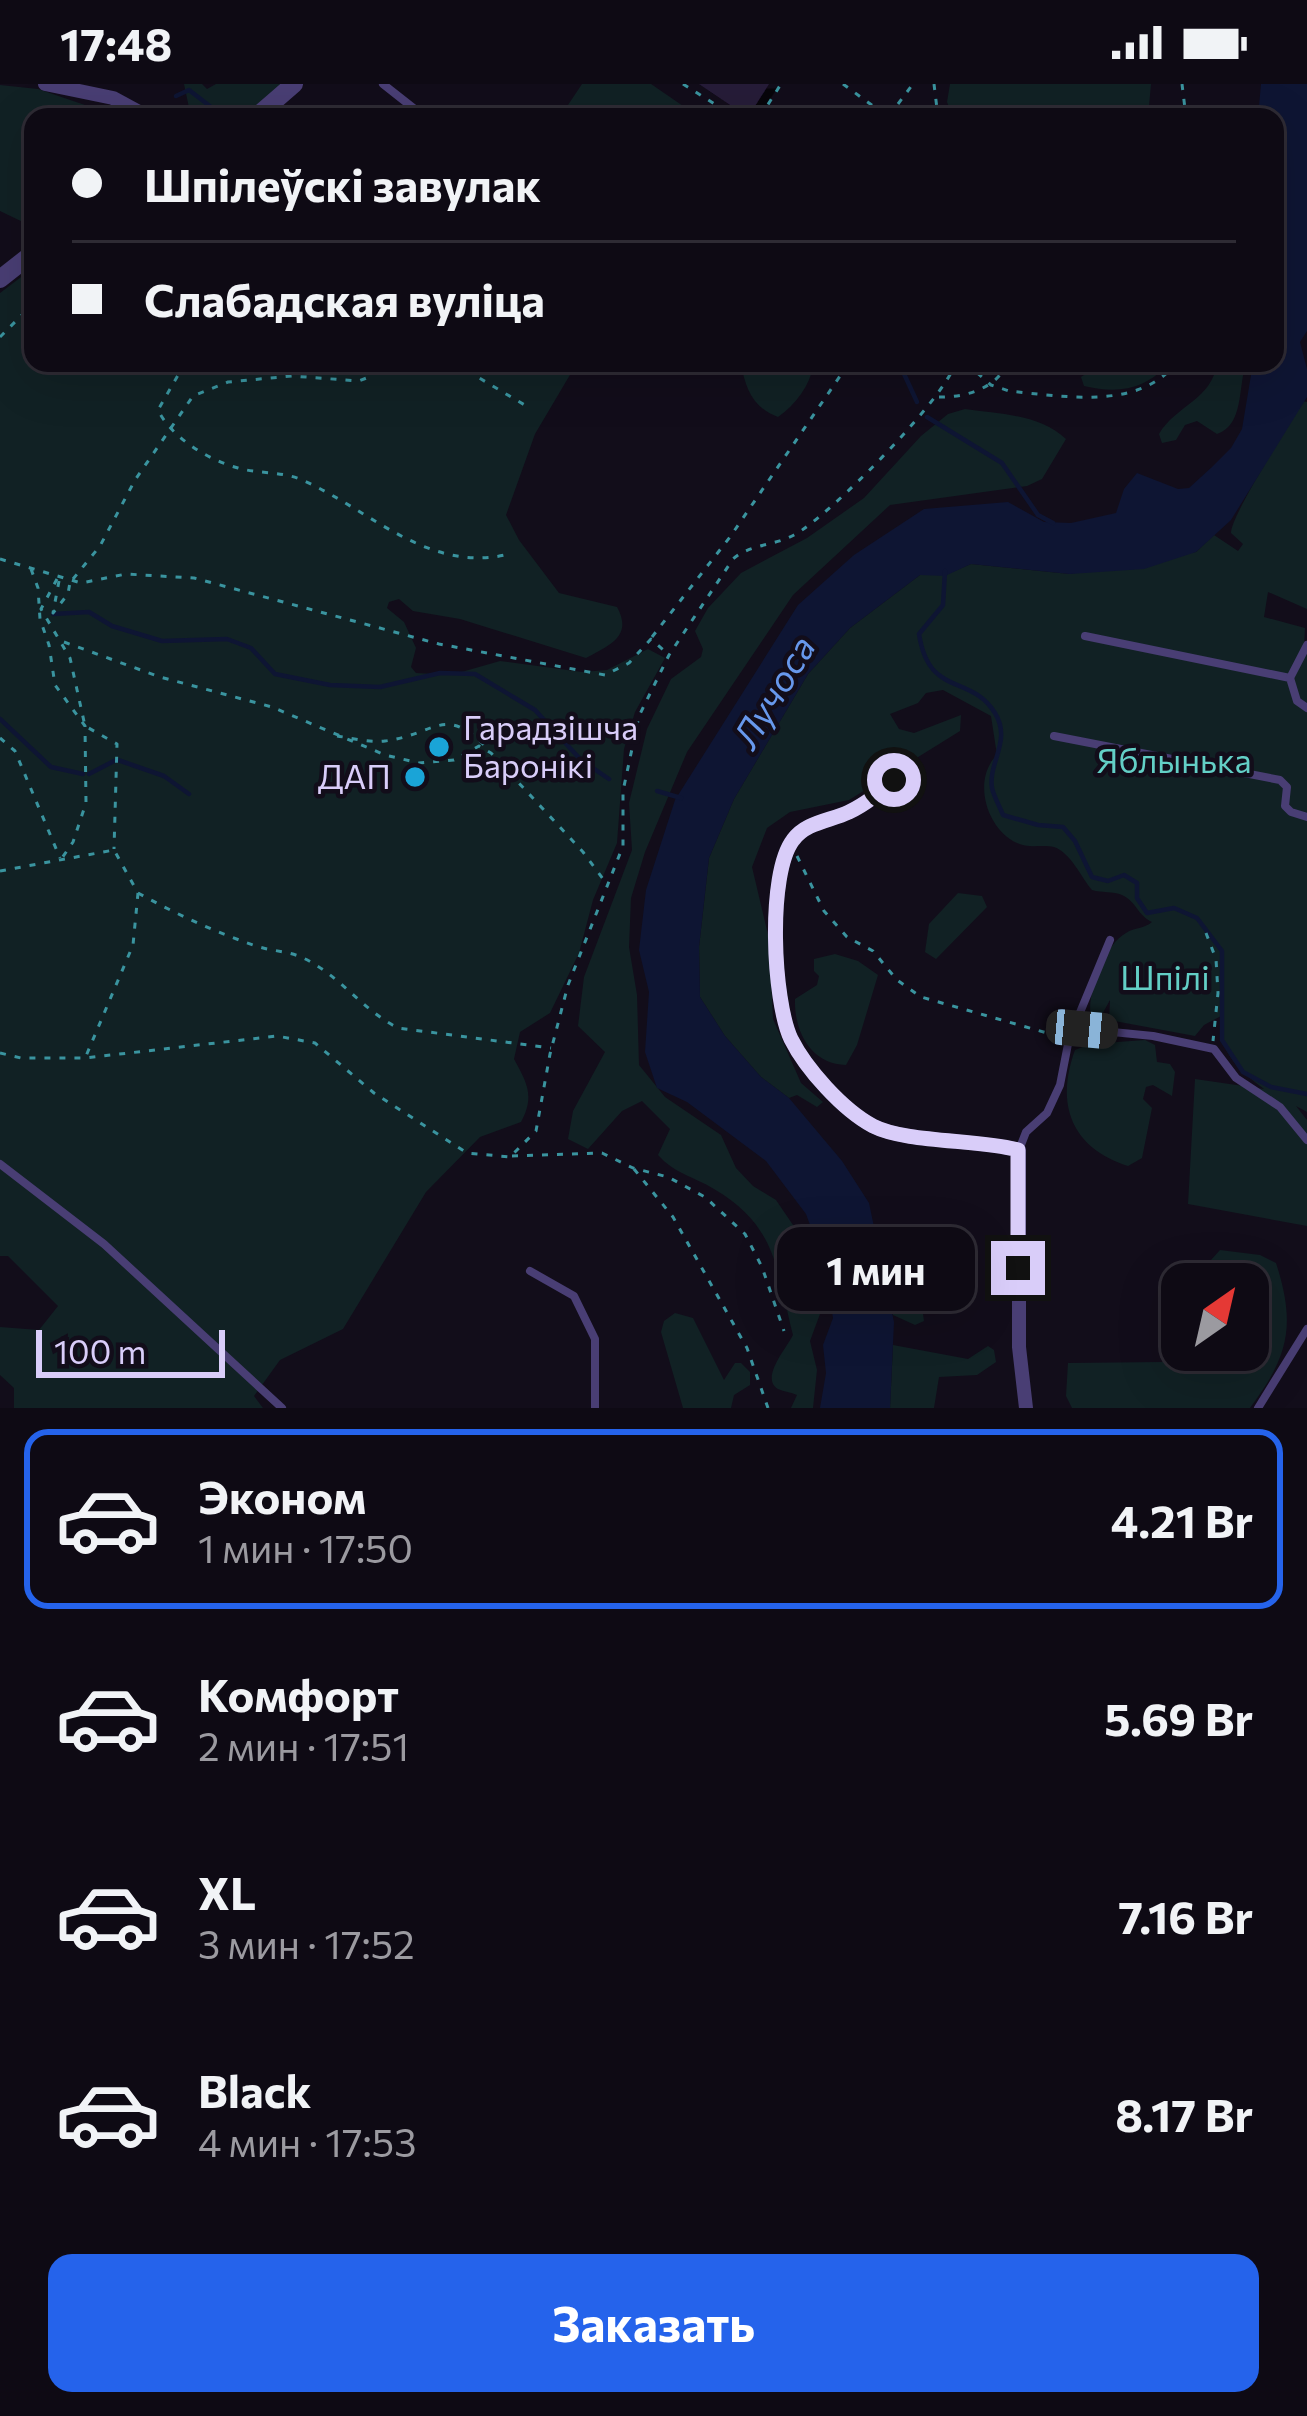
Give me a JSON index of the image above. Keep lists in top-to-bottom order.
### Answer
{
  "water": ["Лучоса"],
  "parks": ["Яблынька", "Шпілі"],
  "places": ["Гарадзішча Баронікі", "ДАП"],
  "scale_bar": "100 m",
  "north": "top right",
  "page": {
    "status": "17:48",
    "banner": ["Шпілеўскі завулак", "Слабадская вуліца"],
    "bubble": "1 мин",
    "scale": "100 m",
    "list": [
      {
        "name": "Эконом",
        "note": "1 мин · 17:50",
        "value": "4.21 Br"
      },
      {
        "name": "Комфорт",
        "note": "2 мин · 17:51",
        "value": "5.69 Br"
      },
      {
        "name": "XL",
        "note": "3 мин · 17:52",
        "value": "7.16 Br"
      },
      {
        "name": "Black",
        "note": "4 мин · 17:53",
        "value": "8.17 Br"
      }
    ],
    "buttons": "Заказать"
  }
}
